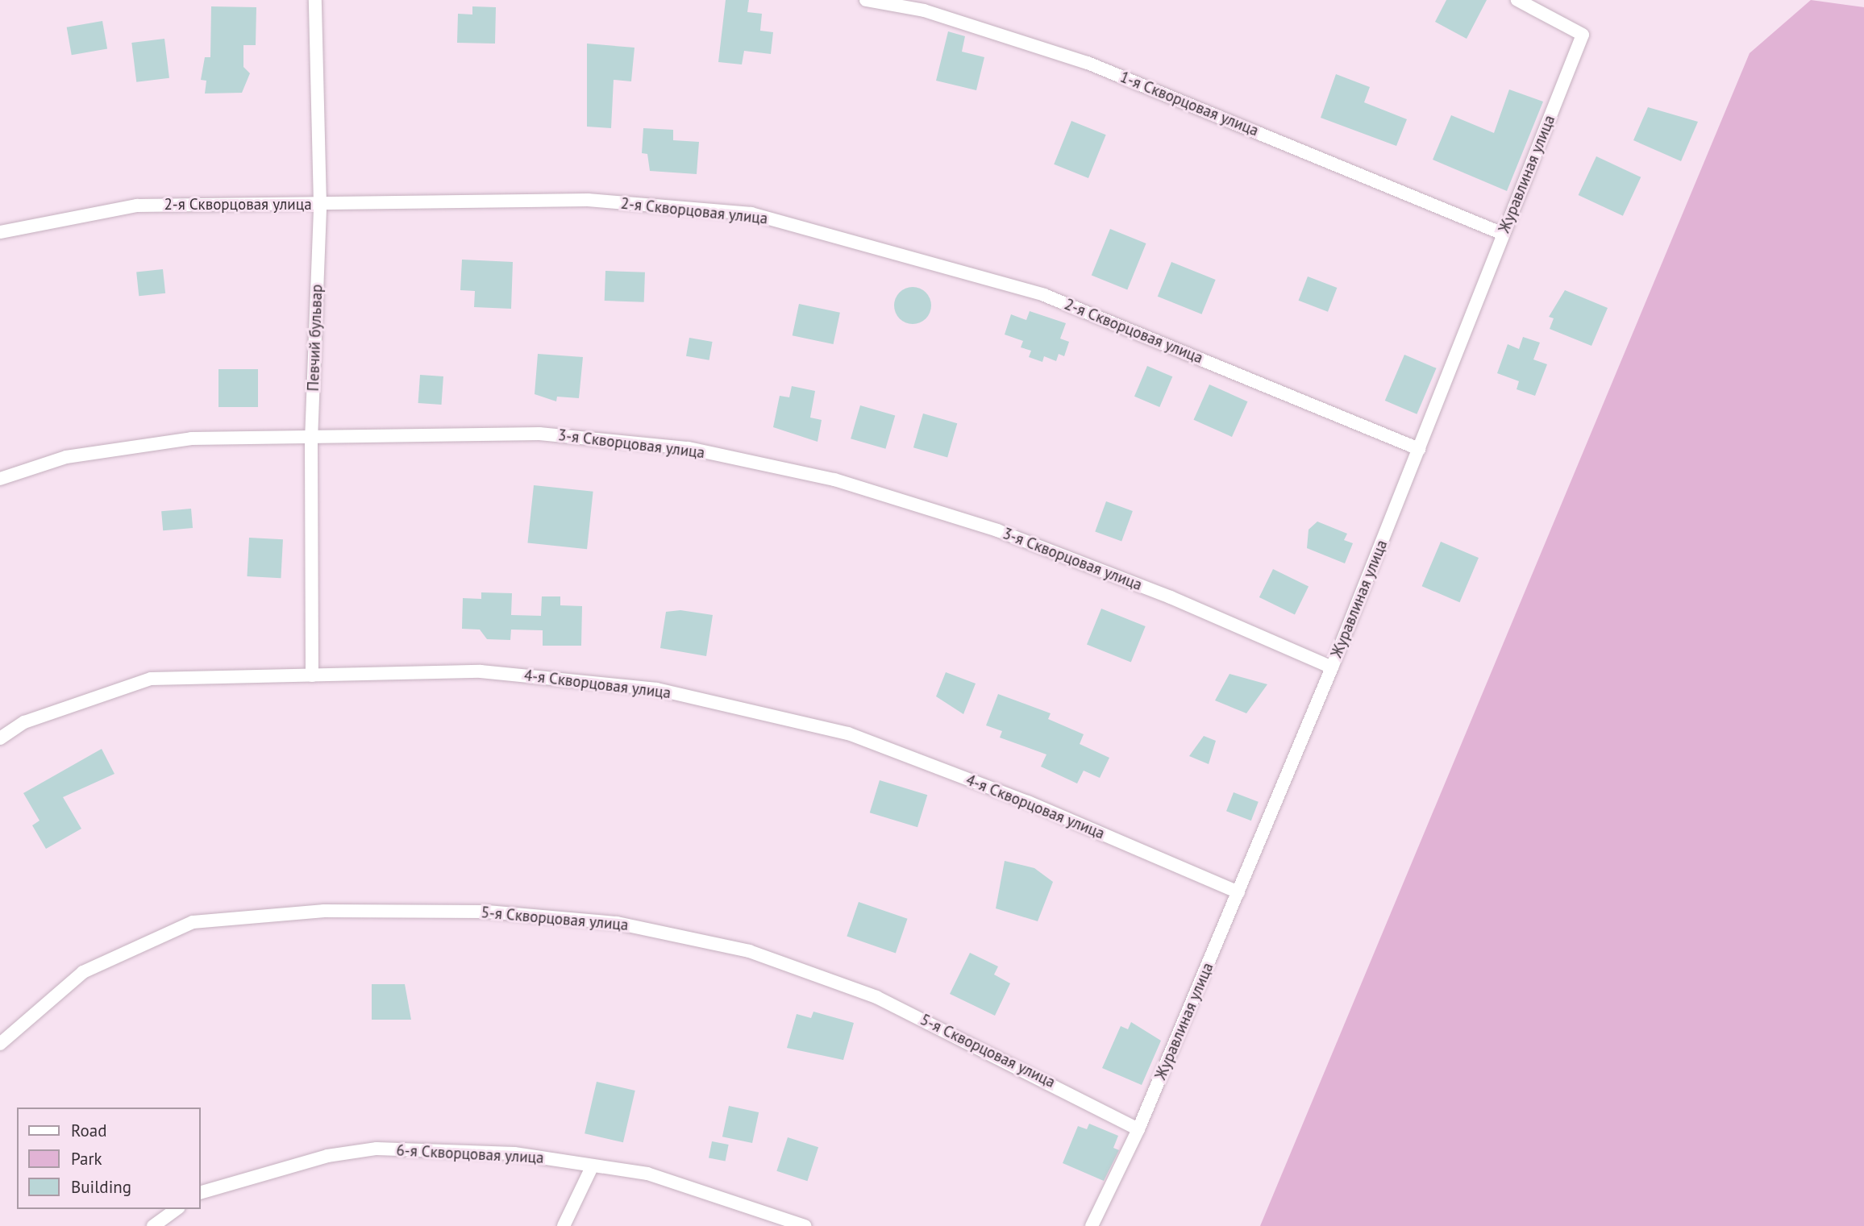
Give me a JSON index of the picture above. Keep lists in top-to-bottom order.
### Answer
{
  "streets": {
    "street": [
      "1-я Скворцовая улица",
      "Журавлиная улица",
      "2-я Скворцовая улица",
      "Певчий бульвар",
      "3-я Скворцовая улица",
      "4-я Скворцовая улица",
      "5-я Скворцовая улица",
      "6-я Скворцовая улица"
    ]
  },
  "crossings": [
    ["1-я Скворцовая улица", "Журавлиная улица"],
    ["Журавлиная улица", "2-я Скворцовая улица"],
    ["Журавлиная улица", "3-я Скворцовая улица"],
    ["Журавлиная улица", "4-я Скворцовая улица"],
    ["Журавлиная улица", "5-я Скворцовая улица"],
    ["2-я Скворцовая улица", "Певчий бульвар"],
    ["Певчий бульвар", "3-я Скворцовая улица"],
    ["Певчий бульвар", "4-я Скворцовая улица"]
  ],
  "legend": ["Road", "Park", "Building"]
}
